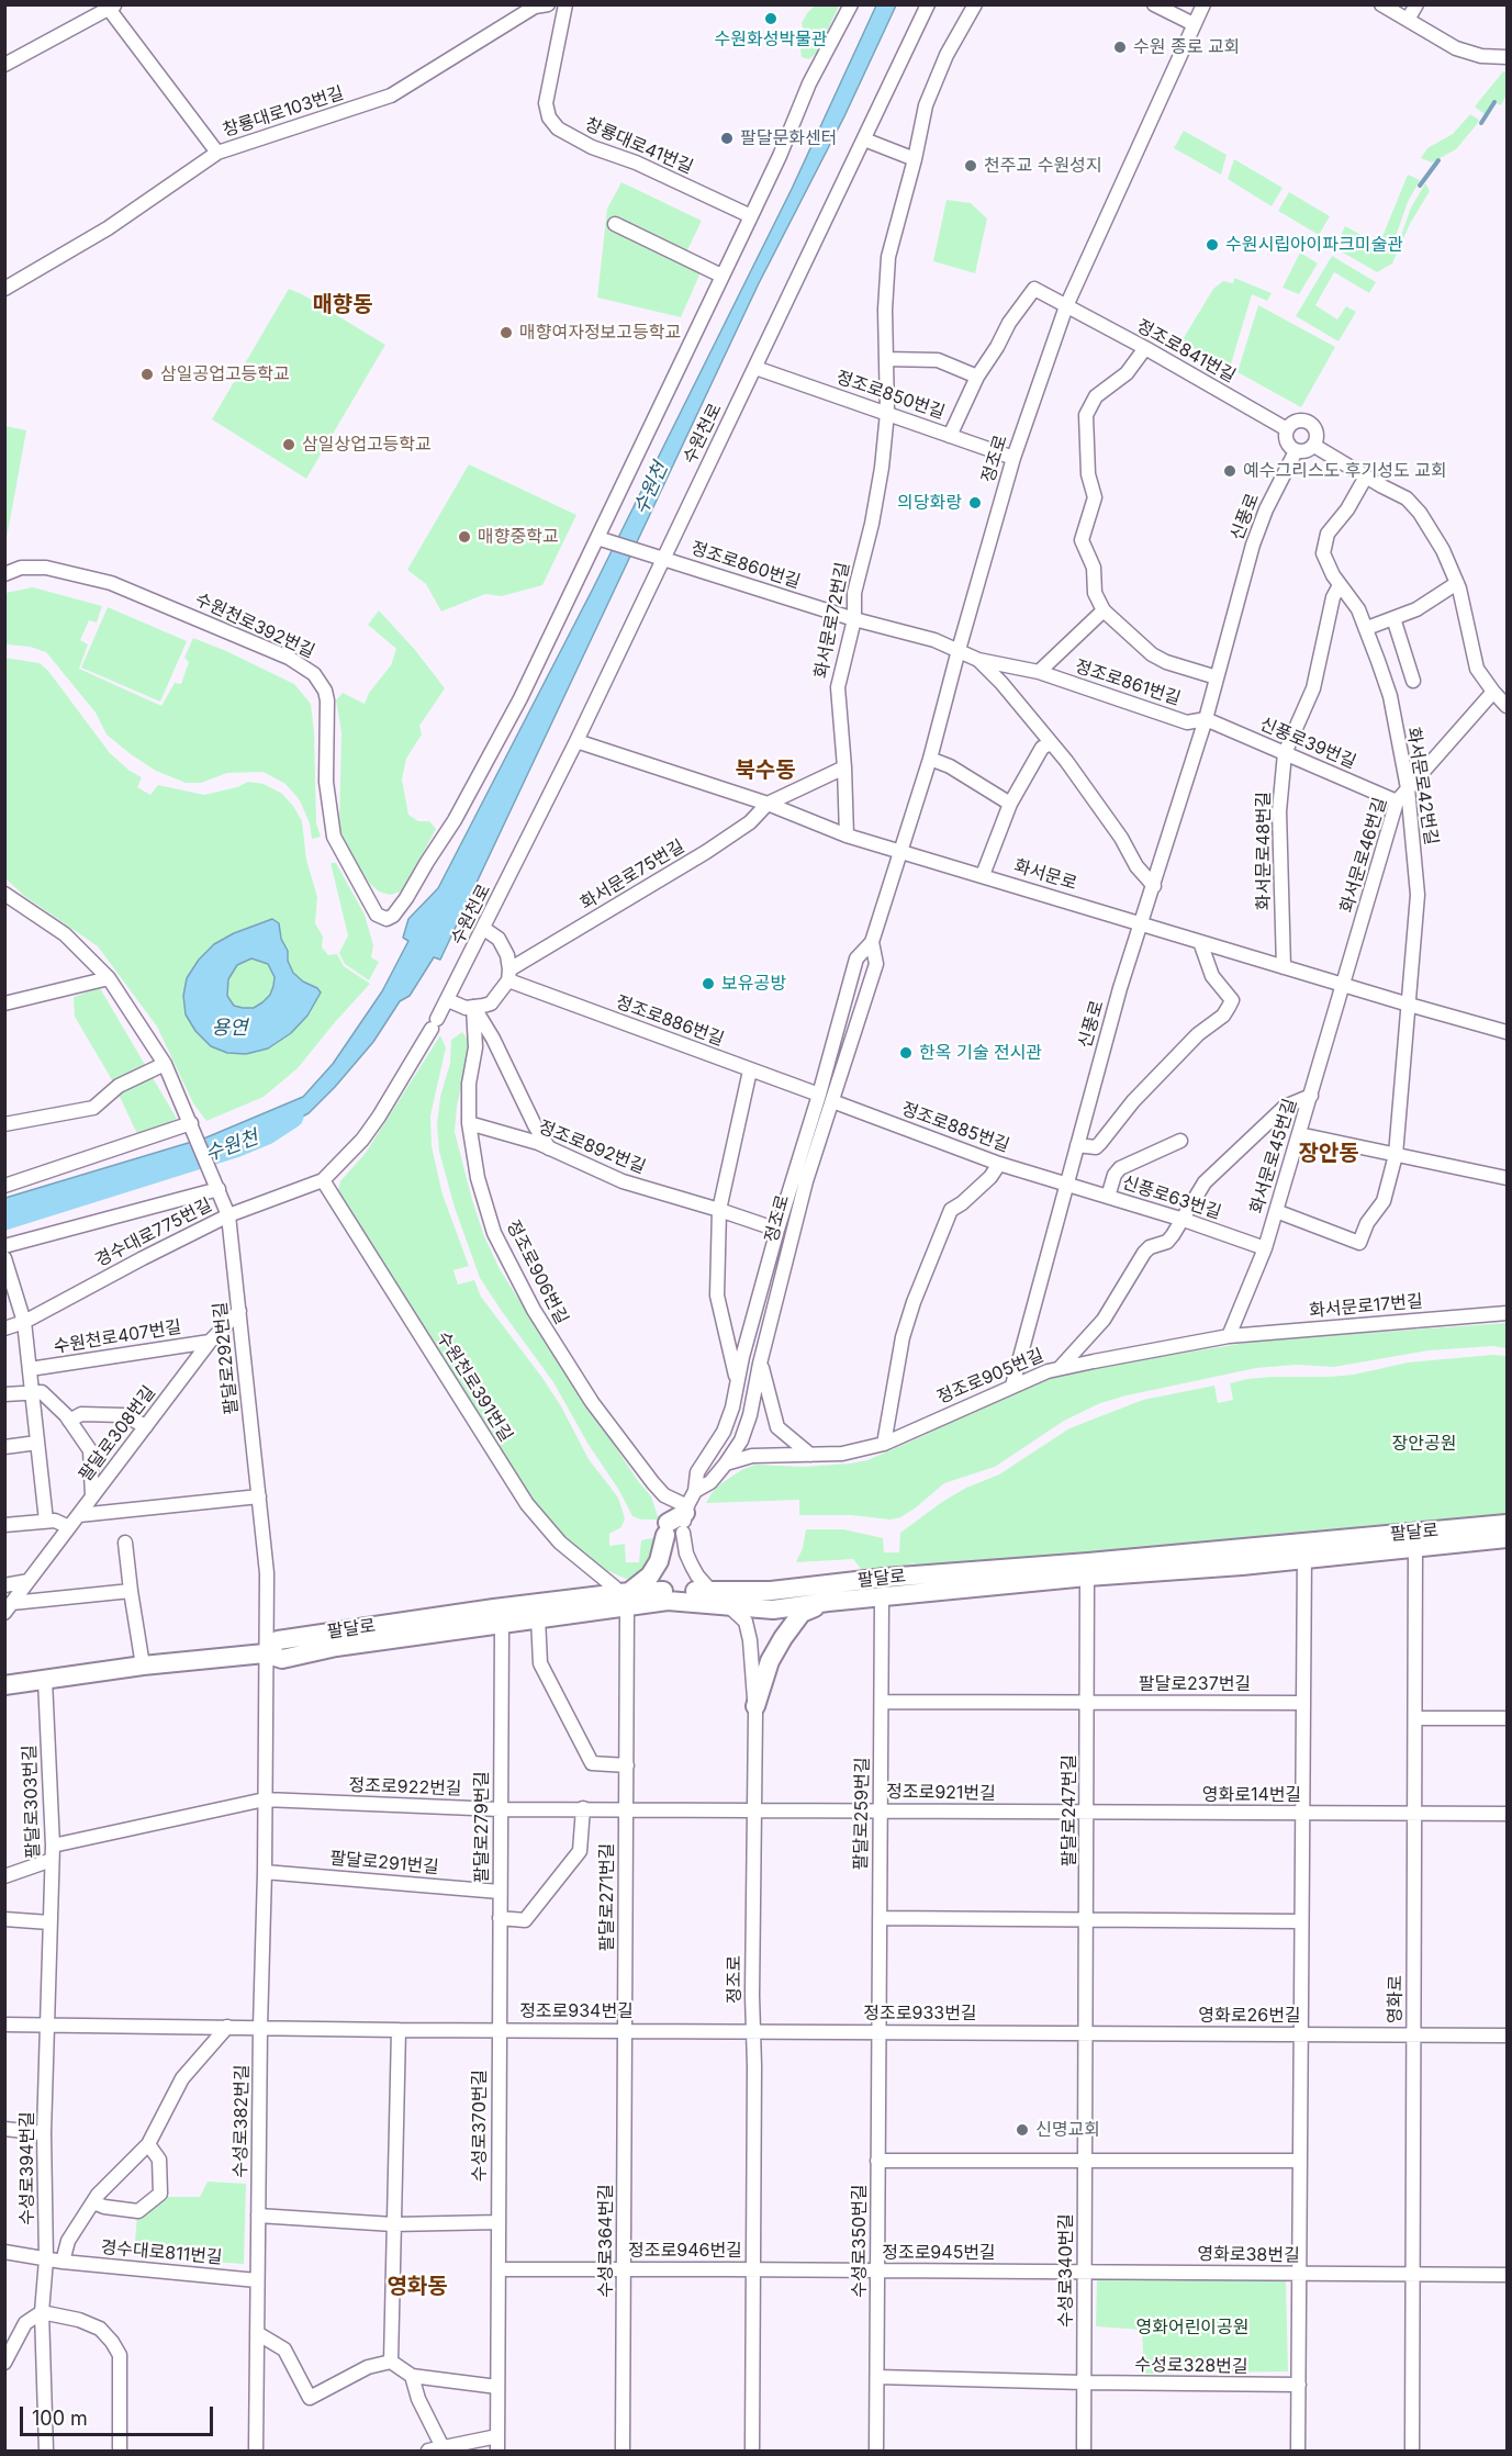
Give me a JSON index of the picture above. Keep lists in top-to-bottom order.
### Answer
{
  "streets": {
    "main road": ["팔달로"],
    "street": [
      "창룡대로103번길",
      "창룡대로41번길",
      "정조로841번길",
      "정조로850번길",
      "수원천로",
      "정조로",
      "신풍로",
      "정조로860번길",
      "화서문로72번길",
      "수원천로392번길",
      "정조로861번길",
      "신풍로39번길",
      "화서문로42번길",
      "화서문로48번길",
      "화서문로46번길",
      "화서문로75번길",
      "화서문로",
      "정조로886번길",
      "정조로885번길",
      "정조로892번길",
      "화서문로45번길",
      "신풍로63번길",
      "경수대로775번길",
      "정조로906번길",
      "화서문로17번길",
      "수원천로407번길",
      "팔달로292번길",
      "정조로905번길",
      "수원천로391번길",
      "팔달로308번길",
      "팔달로237번길",
      "정조로922번길",
      "정조로921번길",
      "영화로14번길",
      "팔달로303번길",
      "팔달로247번길",
      "팔달로259번길",
      "팔달로279번길",
      "팔달로291번길",
      "팔달로271번길",
      "영화로",
      "정조로934번길",
      "정조로933번길",
      "영화로26번길",
      "수성로382번길",
      "수성로370번길",
      "수성로394번길",
      "수성로364번길",
      "수성로350번길",
      "정조로946번길",
      "경수대로811번길",
      "정조로945번길",
      "영화로38번길",
      "수성로340번길",
      "수성로328번길"
    ]
  },
  "crossings": [
    ["정조로841번길", "정조로"],
    ["정조로841번길", "신풍로"],
    ["정조로850번길", "수원천로"],
    ["정조로850번길", "정조로"],
    ["정조로850번길", "화서문로72번길"],
    ["수원천로", "정조로860번길"],
    ["수원천로", "화서문로"],
    ["수원천로", "경수대로775번길"],
    ["수원천로", "수원천로391번길"],
    ["정조로", "정조로860번길"],
    ["정조로", "정조로861번길"],
    ["정조로", "화서문로"],
    ["정조로", "정조로886번길"],
    ["정조로", "정조로885번길"],
    ["정조로", "정조로892번길"],
    ["정조로", "정조로906번길"],
    ["정조로", "정조로905번길"],
    ["정조로", "팔달로"],
    ["정조로", "정조로922번길"],
    ["정조로", "정조로921번길"],
    ["정조로", "정조로934번길"],
    ["정조로", "정조로933번길"],
    ["정조로", "정조로946번길"],
    ["정조로", "정조로945번길"],
    ["신풍로", "정조로861번길"],
    ["신풍로", "신풍로39번길"],
    ["신풍로", "화서문로"],
    ["신풍로", "정조로885번길"],
    ["신풍로", "신풍로63번길"],
    ["신풍로", "정조로905번길"],
    ["정조로860번길", "화서문로72번길"],
    ["정조로860번길", "수원천로392번길"],
    ["정조로860번길", "정조로861번길"],
    ["화서문로72번길", "화서문로75번길"],
    ["화서문로72번길", "화서문로"],
    ["정조로861번길", "신풍로39번길"],
    ["신풍로39번길", "화서문로48번길"],
    ["신풍로39번길", "화서문로46번길"],
    ["화서문로42번길", "화서문로48번길"],
    ["화서문로42번길", "화서문로46번길"],
    ["화서문로42번길", "화서문로"],
    ["화서문로42번길", "화서문로45번길"],
    ["화서문로48번길", "화서문로"],
    ["화서문로46번길", "화서문로"],
    ["화서문로46번길", "화서문로45번길"],
    ["화서문로75번길", "화서문로"],
    ["화서문로75번길", "정조로886번길"],
    ["화서문로75번길", "정조로906번길"],
    ["화서문로", "화서문로45번길"],
    ["정조로885번길", "신풍로63번길"],
    ["정조로892번길", "정조로906번길"],
    ["화서문로45번길", "신풍로63번길"],
    ["화서문로45번길", "화서문로17번길"],
    ["화서문로45번길", "정조로905번길"],
    ["경수대로775번길", "수원천로407번길"],
    ["경수대로775번길", "팔달로292번길"],
    ["경수대로775번길", "수원천로391번길"],
    ["화서문로17번길", "정조로905번길"],
    ["수원천로407번길", "팔달로308번길"],
    ["팔달로292번길", "팔달로308번길"],
    ["팔달로292번길", "팔달로"],
    ["수원천로391번길", "팔달로"],
    ["수원천로391번길", "팔달로271번길"],
    ["팔달로", "팔달로303번길"],
    ["팔달로", "팔달로247번길"],
    ["팔달로", "팔달로259번길"],
    ["팔달로", "팔달로279번길"],
    ["팔달로", "팔달로271번길"],
    ["팔달로", "영화로"],
    ["팔달로237번길", "팔달로247번길"],
    ["정조로922번길", "정조로921번길"],
    ["정조로922번길", "팔달로279번길"],
    ["정조로922번길", "팔달로271번길"],
    ["정조로921번길", "영화로14번길"],
    ["정조로921번길", "팔달로247번길"],
    ["정조로921번길", "팔달로259번길"],
    ["영화로14번길", "팔달로247번길"],
    ["영화로14번길", "영화로"],
    ["팔달로303번길", "정조로934번길"],
    ["팔달로303번길", "수성로394번길"],
    ["팔달로247번길", "정조로933번길"],
    ["팔달로247번길", "영화로26번길"],
    ["팔달로247번길", "수성로340번길"],
    ["팔달로259번길", "정조로933번길"],
    ["팔달로259번길", "수성로350번길"],
    ["팔달로279번길", "팔달로291번길"],
    ["팔달로279번길", "정조로934번길"],
    ["팔달로279번길", "수성로370번길"],
    ["팔달로271번길", "정조로934번길"],
    ["팔달로271번길", "수성로364번길"],
    ["영화로", "영화로26번길"],
    ["영화로", "영화로38번길"],
    ["정조로934번길", "정조로933번길"],
    ["정조로934번길", "수성로382번길"],
    ["정조로934번길", "수성로370번길"],
    ["정조로934번길", "수성로394번길"],
    ["정조로934번길", "수성로364번길"],
    ["정조로933번길", "영화로26번길"],
    ["정조로933번길", "수성로350번길"],
    ["정조로933번길", "수성로340번길"],
    ["영화로26번길", "수성로340번길"],
    ["수성로382번길", "경수대로811번길"],
    ["수성로370번길", "정조로946번길"],
    ["수성로394번길", "경수대로811번길"],
    ["수성로364번길", "정조로946번길"],
    ["수성로350번길", "정조로945번길"],
    ["정조로946번길", "정조로945번길"],
    ["정조로945번길", "영화로38번길"],
    ["정조로945번길", "수성로340번길"],
    ["영화로38번길", "수성로340번길"],
    ["수성로340번길", "수성로328번길"]
  ],
  "districts": [
    "매향동",
    "북수동",
    "장안동",
    "영화동"
  ],
  "water": ["수원천", "용연"],
  "parks": ["장안공원", "영화어린이공원"],
  "places": [
    "수원화성박물관",
    "수원 종로 교회",
    "팔달문화센터",
    "천주교 수원성지",
    "수원시립아이파크미술관",
    "매향여자정보고등학교",
    "삼일공업고등학교",
    "삼일상업고등학교",
    "예수그리스도 후기성도 교회",
    "의당화랑",
    "매향중학교",
    "보유공방",
    "한옥 기술 전시관",
    "신명교회"
  ],
  "scale_bar": "100 m"
}
